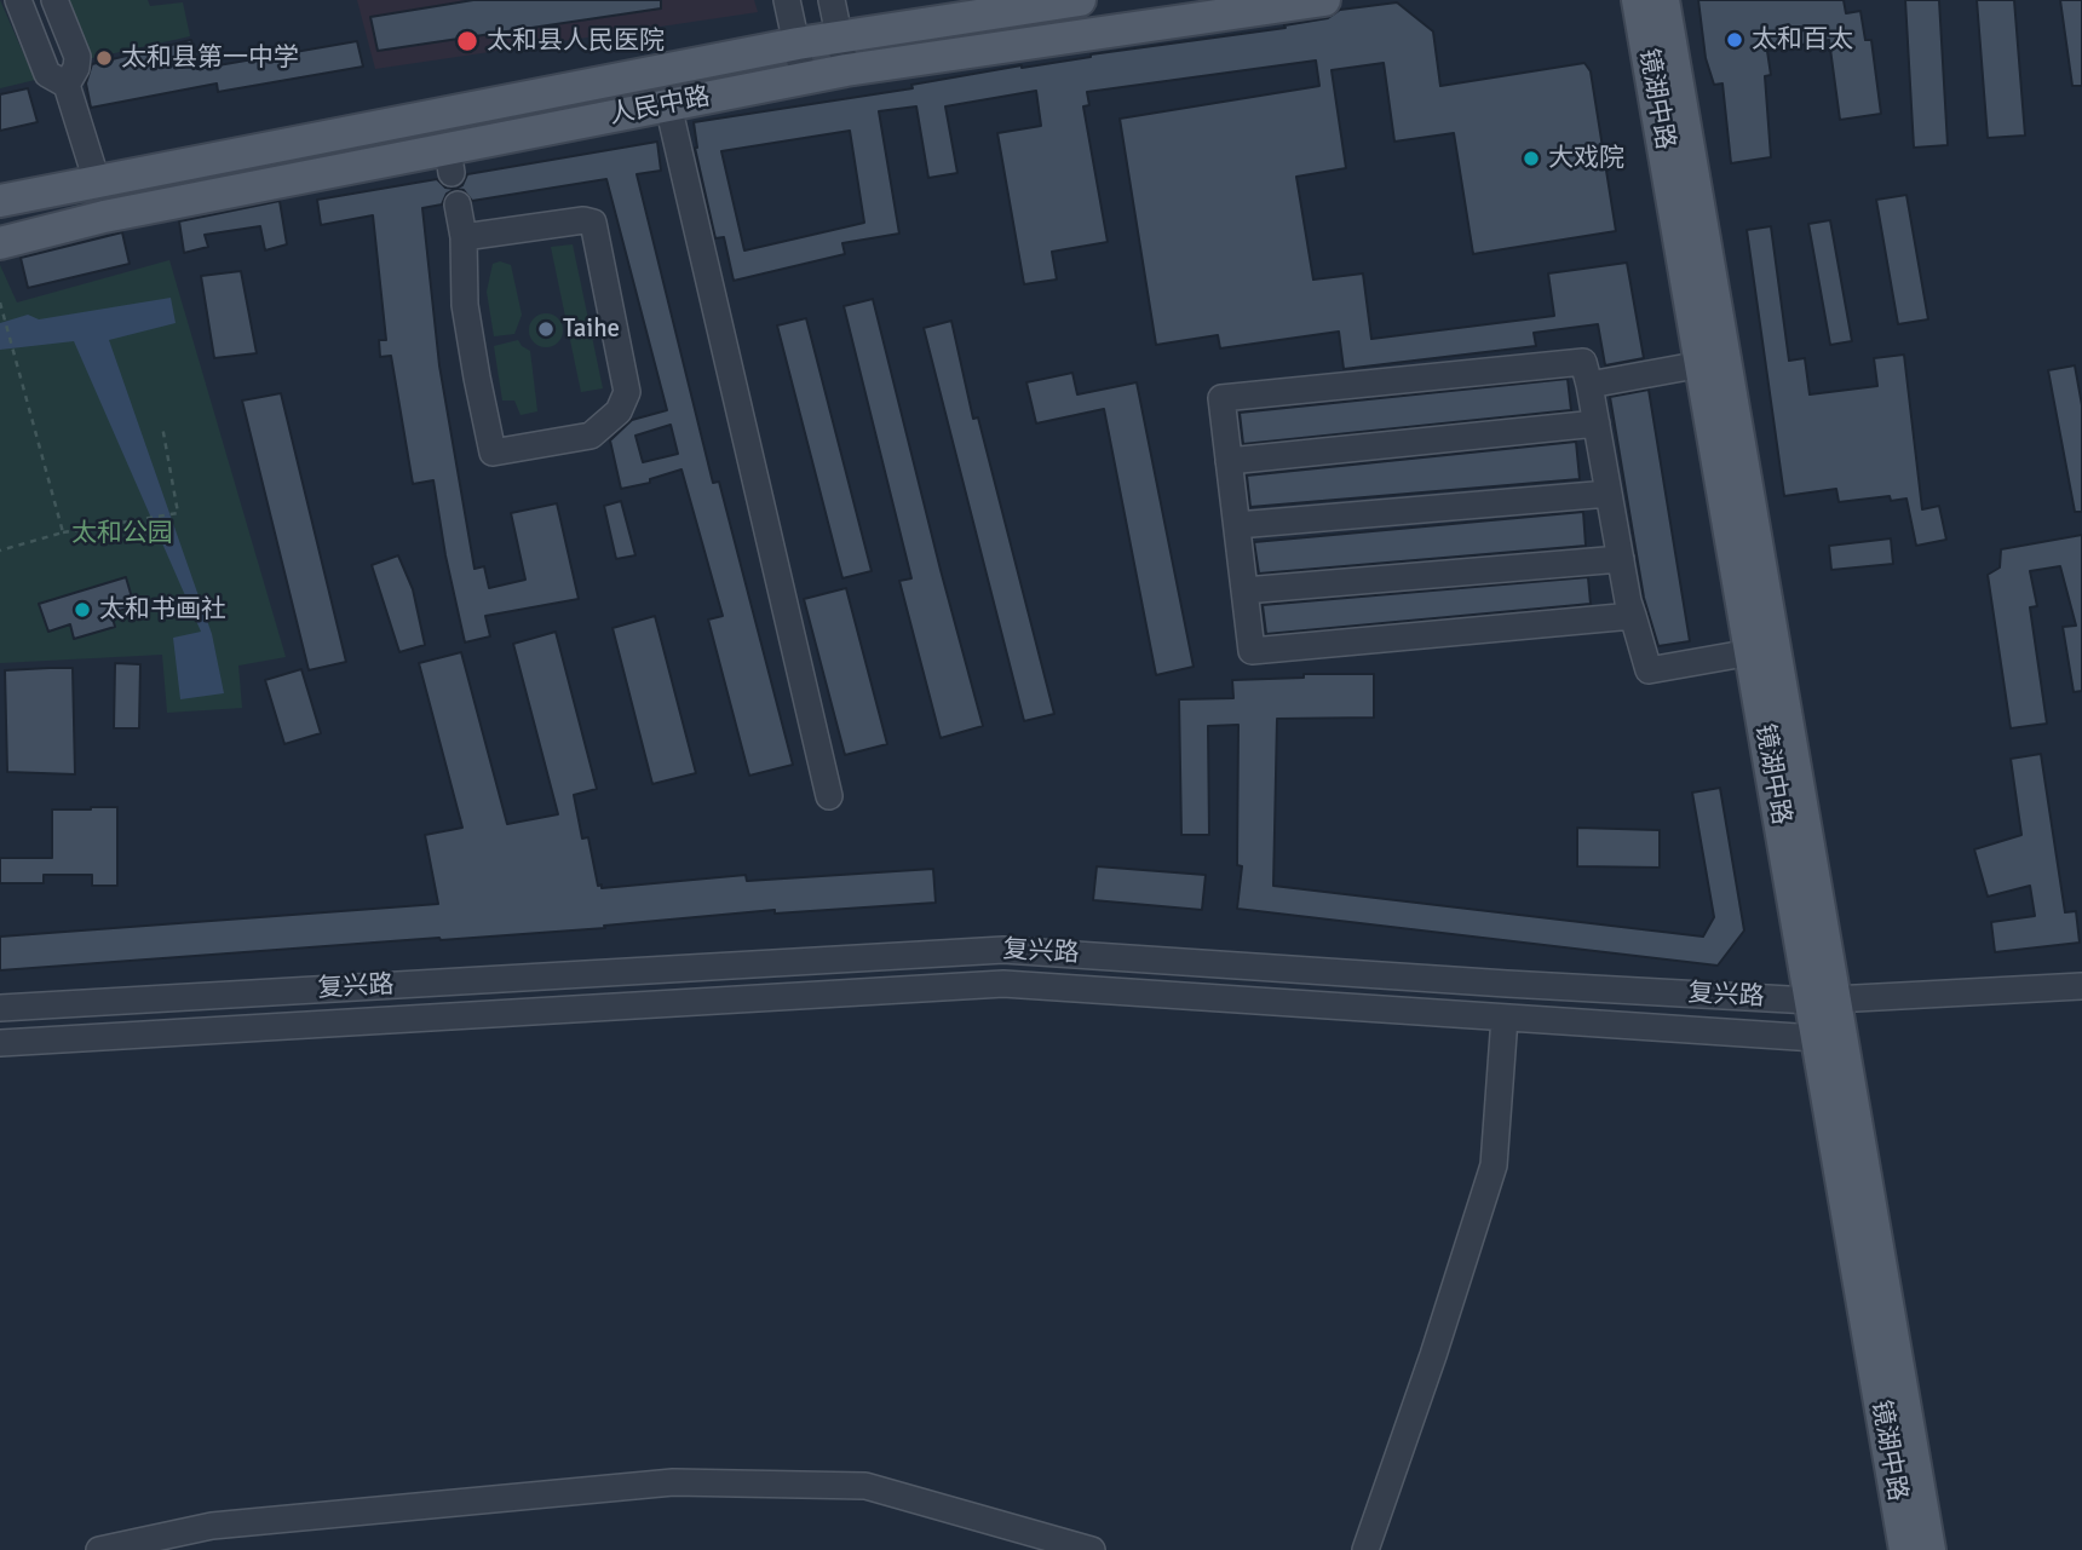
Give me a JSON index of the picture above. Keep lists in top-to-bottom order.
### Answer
{
  "streets": {
    "main road": ["镜湖中路", "人民中路"],
    "street": ["复兴路"]
  },
  "crossings": [
    ["镜湖中路", "复兴路"]
  ],
  "parks": ["太和公园"],
  "places": [
    "太和百太",
    "太和县人民医院",
    "太和县第一中学",
    "大戏院",
    "Taihe",
    "太和书画社"
  ]
}
